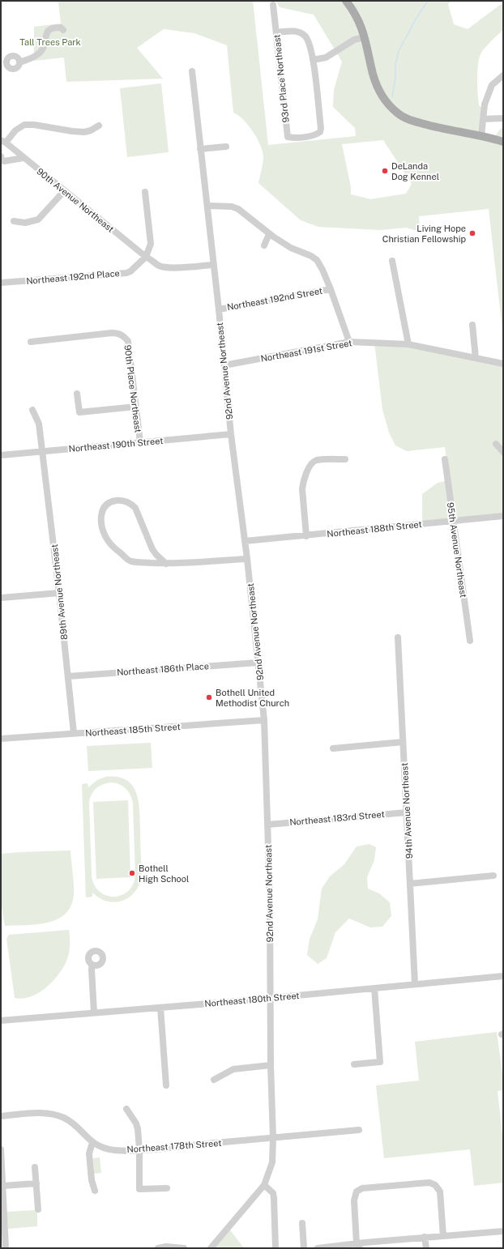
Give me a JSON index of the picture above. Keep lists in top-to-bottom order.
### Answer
{
  "streets": {
    "street": [
      "93rd Place Northeast",
      "90th Avenue Northeast",
      "Northeast 192nd Place",
      "Northeast 192nd Street",
      "Northeast 191st Street",
      "92nd Avenue Northeast",
      "90th Place Northeast",
      "Northeast 190th Street",
      "Northeast 188th Street",
      "95th Avenue Northeast",
      "89th Avenue Northeast",
      "Northeast 186th Place",
      "Northeast 185th Street",
      "94th Avenue Northeast",
      "Northeast 183rd Street",
      "Northeast 180th Street",
      "Northeast 178th Street"
    ]
  },
  "crossings": [
    ["90th Avenue Northeast", "Northeast 192nd Place"],
    ["Northeast 192nd Street", "92nd Avenue Northeast"],
    ["Northeast 191st Street", "92nd Avenue Northeast"],
    ["92nd Avenue Northeast", "Northeast 190th Street"],
    ["92nd Avenue Northeast", "Northeast 188th Street"],
    ["92nd Avenue Northeast", "Northeast 186th Place"],
    ["92nd Avenue Northeast", "Northeast 185th Street"],
    ["92nd Avenue Northeast", "Northeast 183rd Street"],
    ["92nd Avenue Northeast", "Northeast 180th Street"],
    ["92nd Avenue Northeast", "Northeast 178th Street"],
    ["90th Place Northeast", "Northeast 190th Street"],
    ["Northeast 190th Street", "89th Avenue Northeast"],
    ["Northeast 188th Street", "95th Avenue Northeast"],
    ["89th Avenue Northeast", "Northeast 186th Place"],
    ["89th Avenue Northeast", "Northeast 185th Street"],
    ["94th Avenue Northeast", "Northeast 183rd Street"],
    ["94th Avenue Northeast", "Northeast 180th Street"]
  ],
  "parks": ["Tall Trees Park"],
  "places": [
    "DeLanda Dog Kennel",
    "Living Hope Christian Fellowship",
    "Bothell United Methodist Church",
    "Bothell High School"
  ]
}
